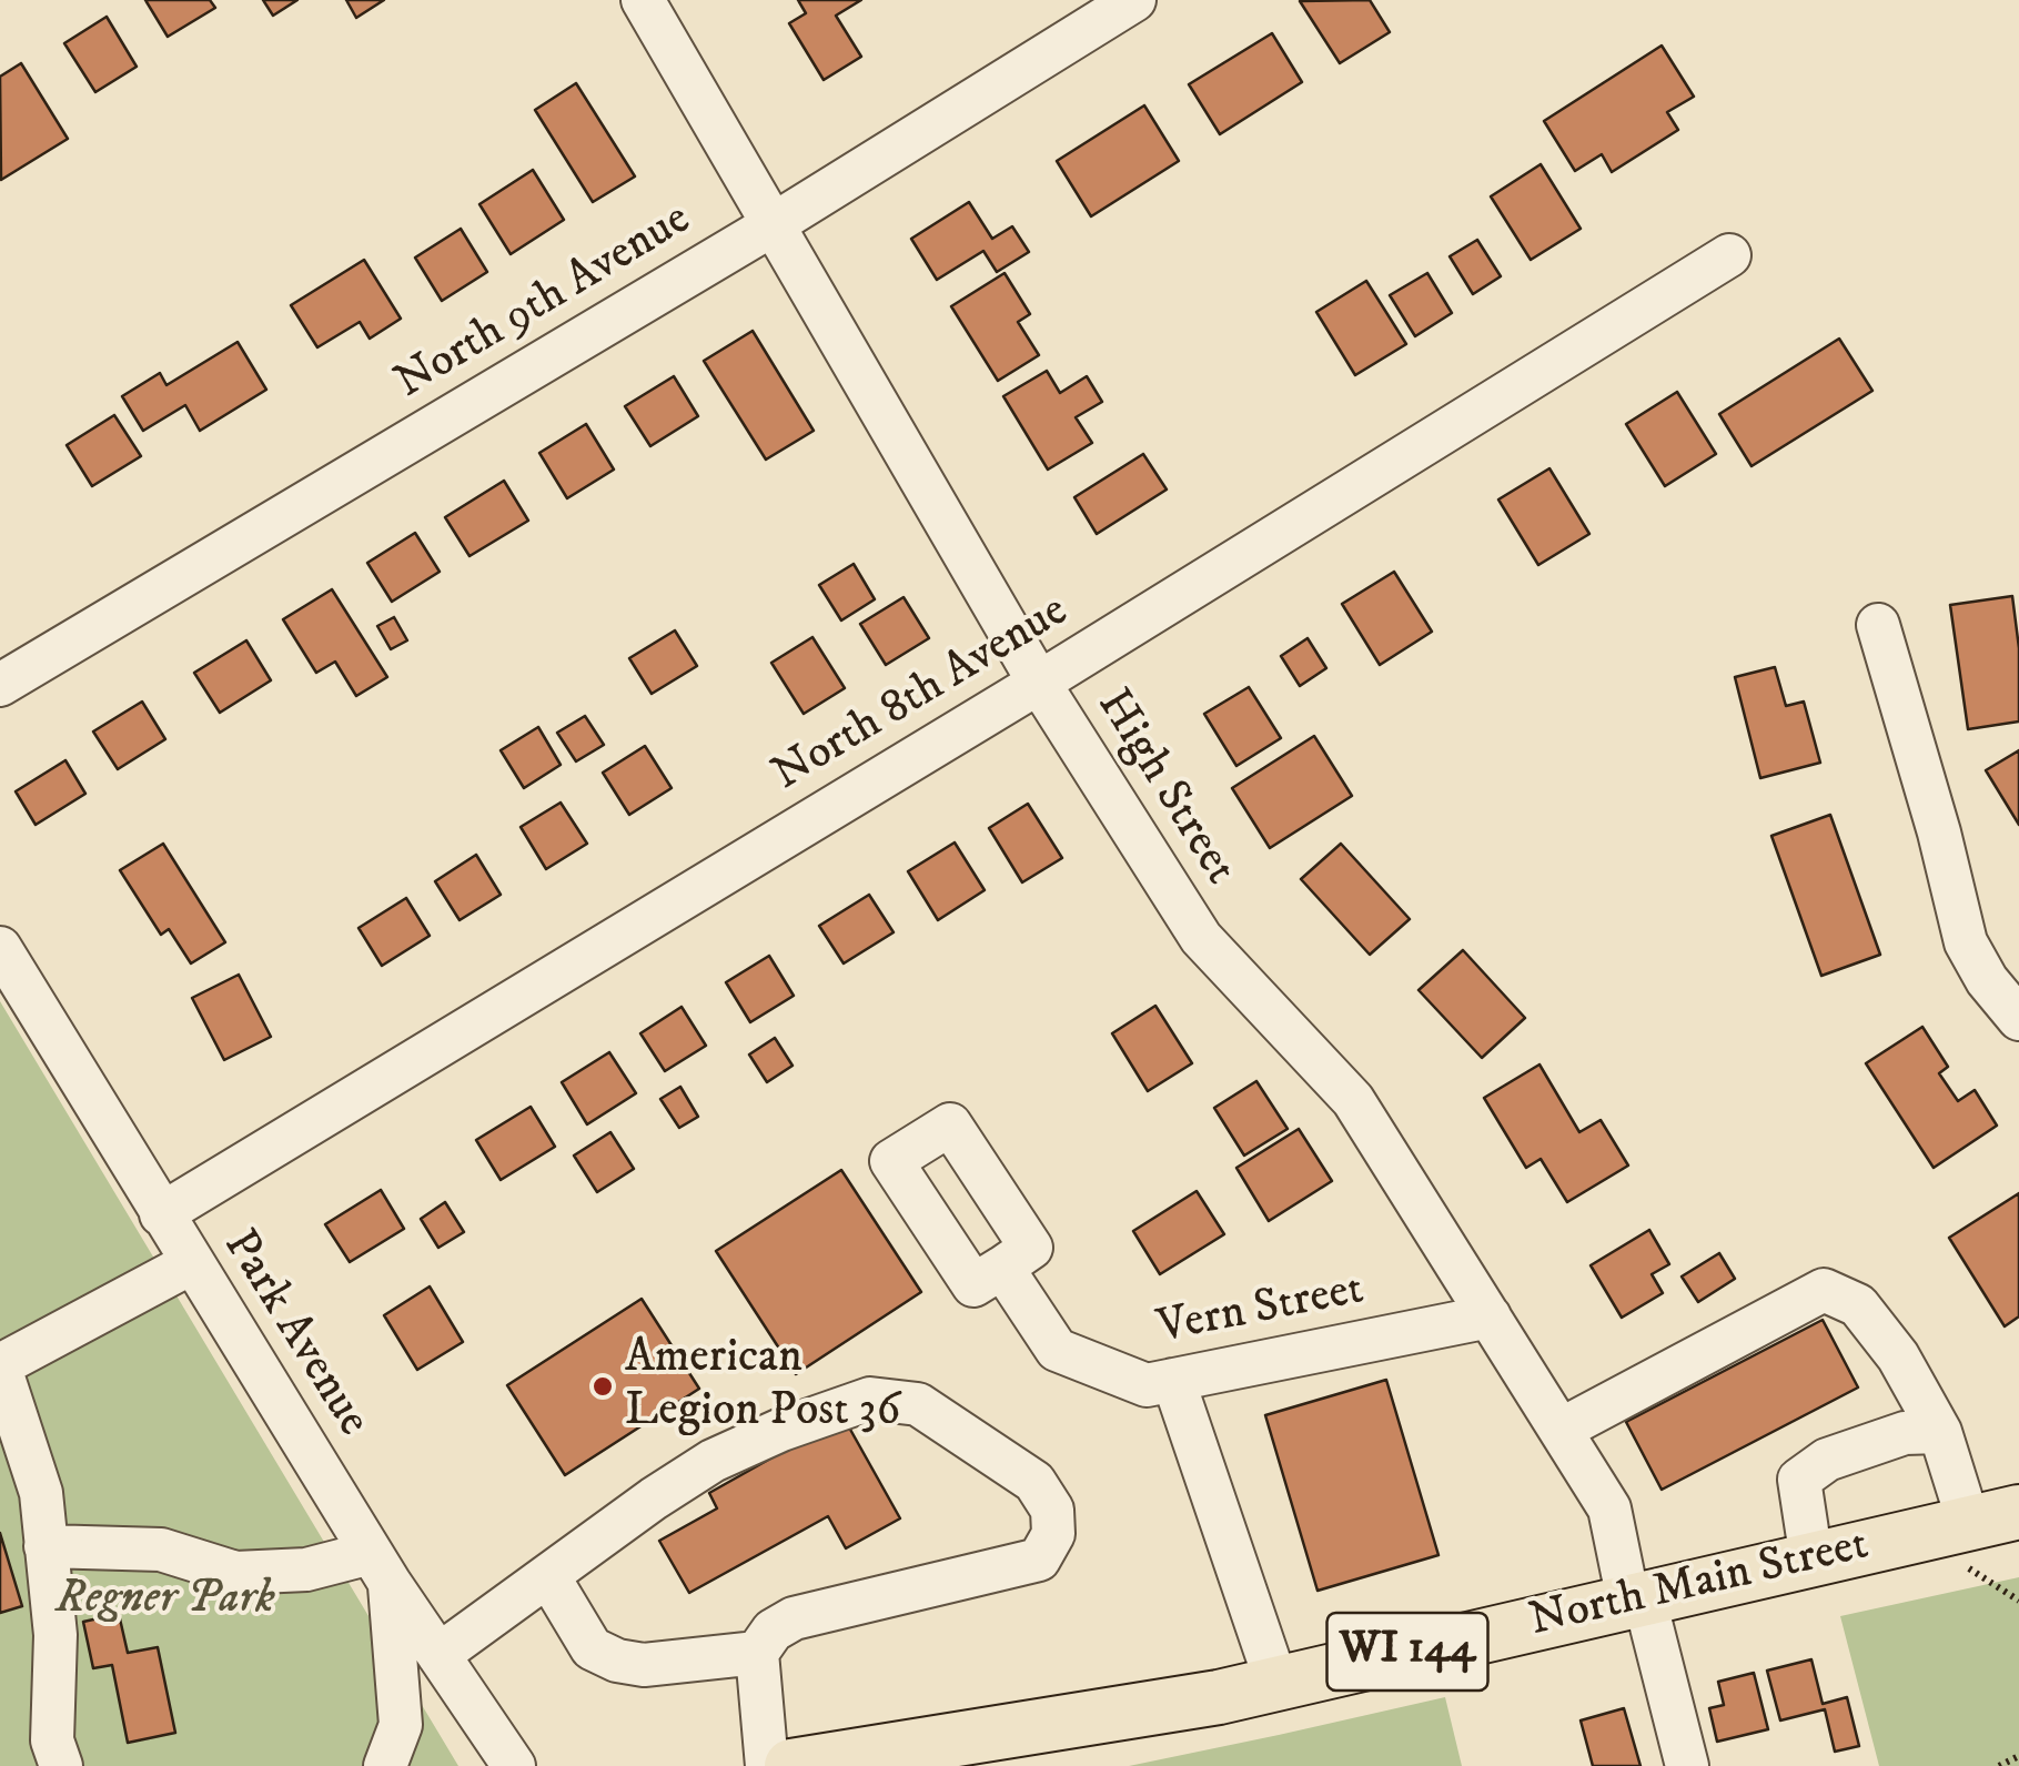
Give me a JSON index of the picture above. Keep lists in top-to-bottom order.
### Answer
{
  "streets": {
    "main road": ["North Main Street", "WI 144"],
    "street": [
      "North 9th Avenue",
      "North 8th Avenue",
      "High Street",
      "Vern Street",
      "Park Avenue"
    ]
  },
  "crossings": [
    ["North 9th Avenue", "High Street"],
    ["North 8th Avenue", "High Street"],
    ["North 8th Avenue", "Park Avenue"],
    ["High Street", "Vern Street"],
    ["High Street", "North Main Street"]
  ],
  "parks": ["Regner Park"],
  "places": ["American Legion Post 36"]
}
